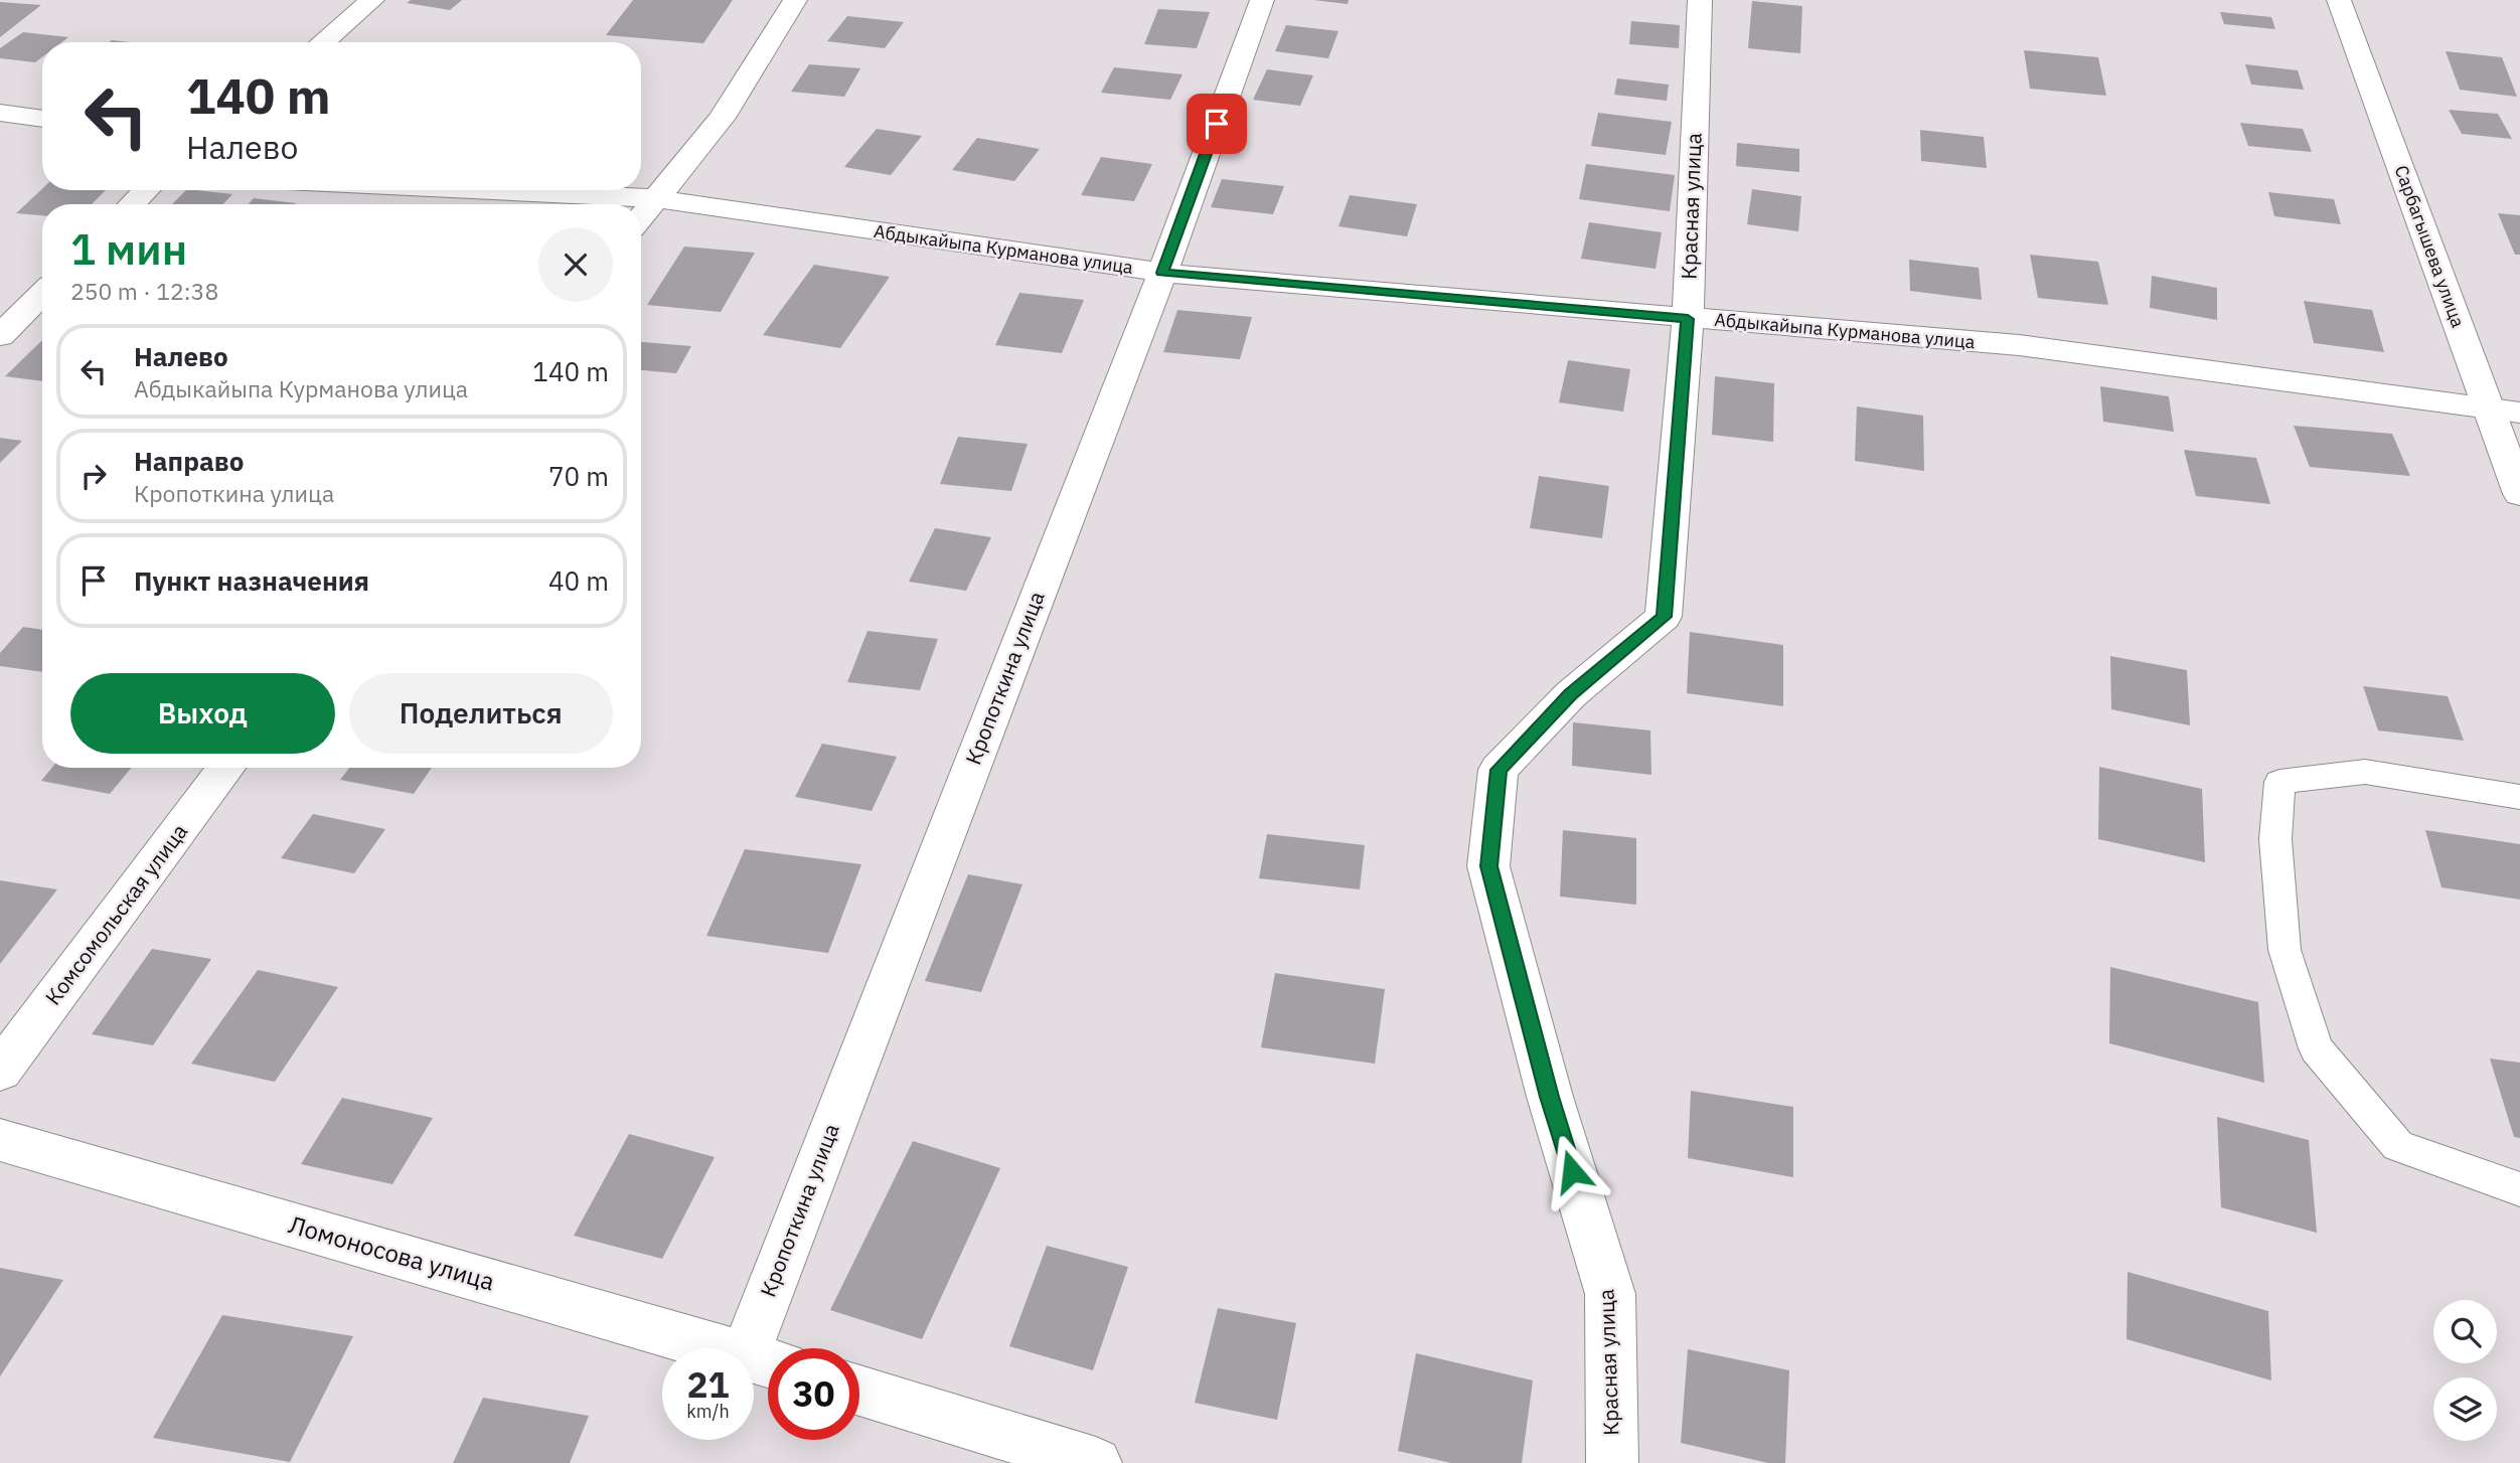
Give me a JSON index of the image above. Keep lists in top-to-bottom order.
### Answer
{
  "streets": {
    "street": [
      "Красная улица",
      "Сарбагышева улица",
      "Абдыкайыпа Курманова улица",
      "Кропоткина улица",
      "Комсомольская улица",
      "Ломоносова улица"
    ]
  },
  "crossings": [
    ["Красная улица", "Абдыкайыпа Курманова улица"],
    ["Сарбагышева улица", "Абдыкайыпа Курманова улица"],
    ["Абдыкайыпа Курманова улица", "Кропоткина улица"],
    ["Кропоткина улица", "Ломоносова улица"]
  ],
  "page": {
    "turn": ["140 m", "Налево"],
    "heading": ["1 мин", "250 m · 12:38"],
    "list": [
      {
        "name": "Налево",
        "note": "Абдыкайыпа Курманова улица",
        "value": "140 m"
      },
      {
        "name": "Направо",
        "note": "Кропоткина улица",
        "value": "70 m"
      },
      {
        "name": "Пункт назначения",
        "value": "40 m"
      }
    ],
    "buttons": ["Выход", "Поделиться"],
    "speed": "21 km/h",
    "limit": "30"
  }
}
